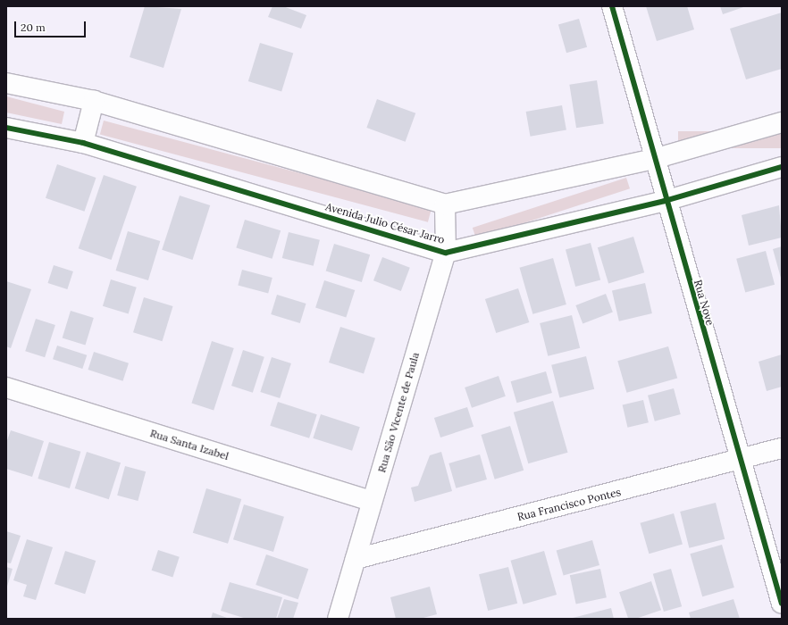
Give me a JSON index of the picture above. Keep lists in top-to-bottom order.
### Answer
{
  "streets": {
    "street": [
      "Avenida Julio César Jarro",
      "Rua Nove",
      "Rua São Vicente de Paula",
      "Rua Santa Izabel",
      "Rua Francisco Pontes"
    ]
  },
  "crossings": [
    ["Avenida Julio César Jarro", "Rua Nove"],
    ["Avenida Julio César Jarro", "Rua São Vicente de Paula"],
    ["Rua Nove", "Rua Francisco Pontes"],
    ["Rua São Vicente de Paula", "Rua Santa Izabel"],
    ["Rua São Vicente de Paula", "Rua Francisco Pontes"]
  ],
  "scale_bar": "20 m"
}
